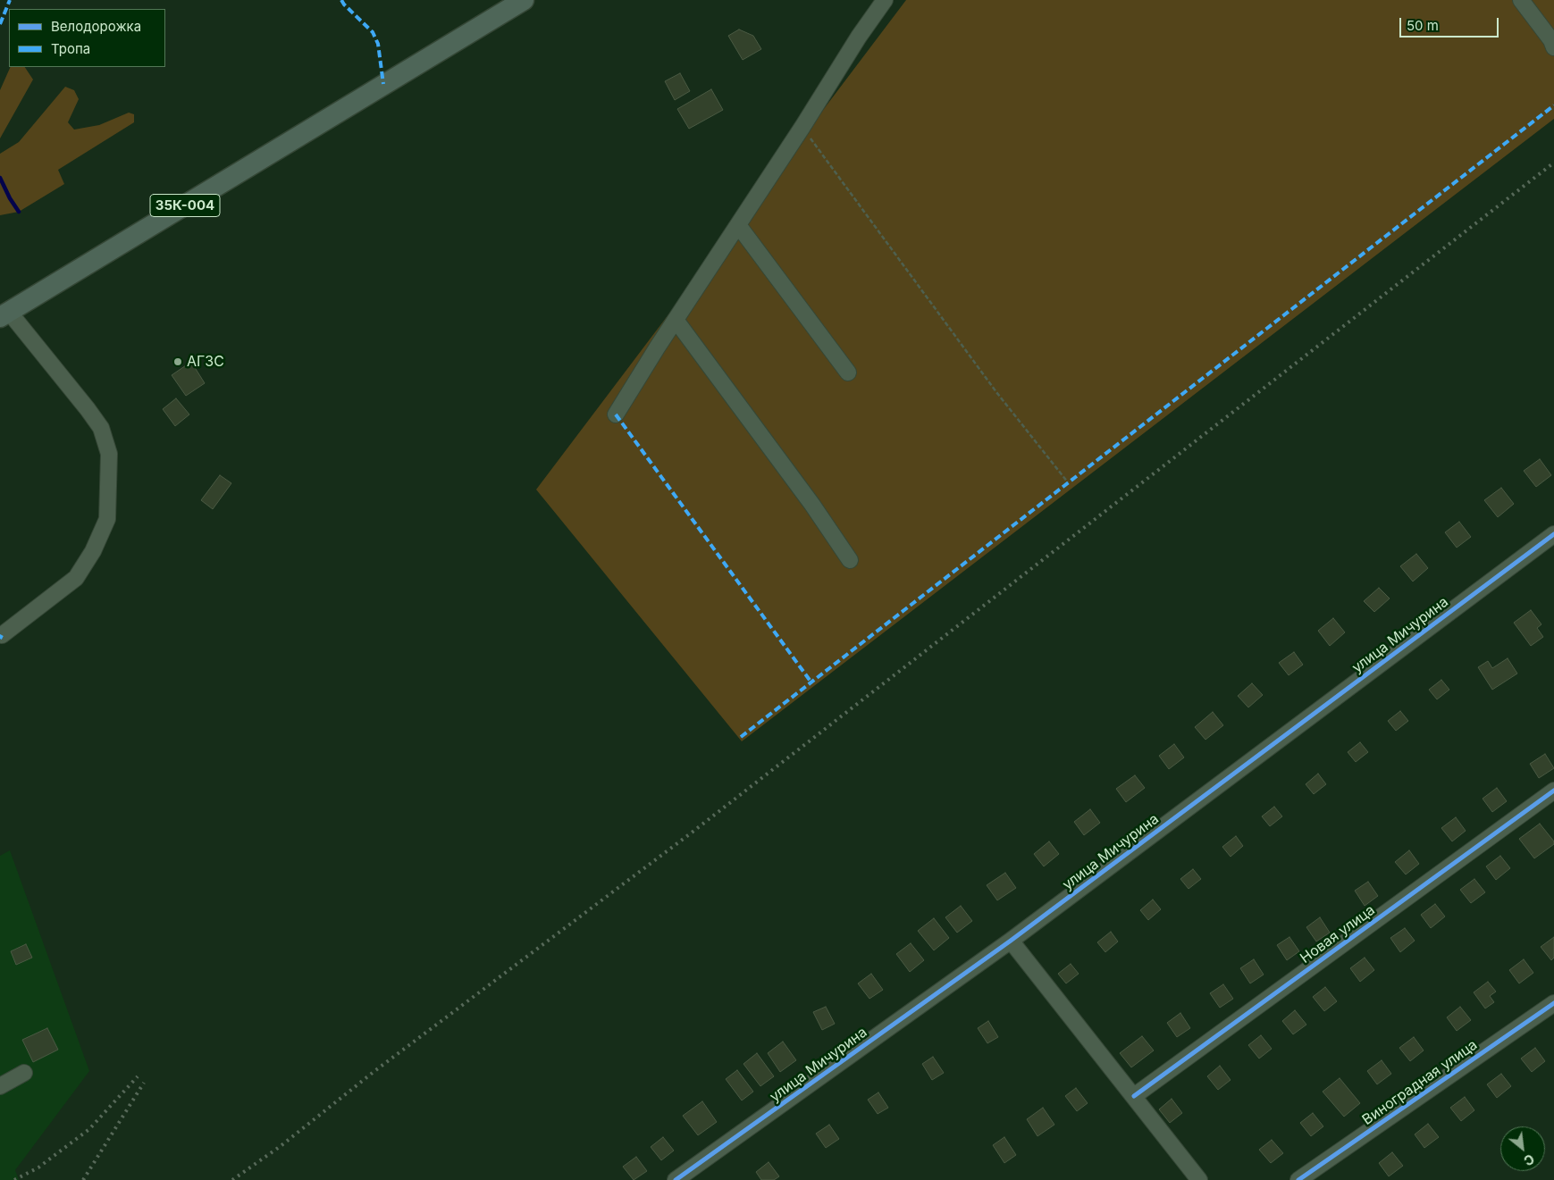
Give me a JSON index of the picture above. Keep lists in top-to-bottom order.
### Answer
{
  "streets": {
    "main road": ["35К-004"],
    "street": ["улица Мичурина", "Новая улица", "Виноградная улица"]
  },
  "places": ["АГЗС"],
  "legend": ["Велодорожка", "Тропа"],
  "scale_bar": "50 m",
  "north": "bottom right"
}
